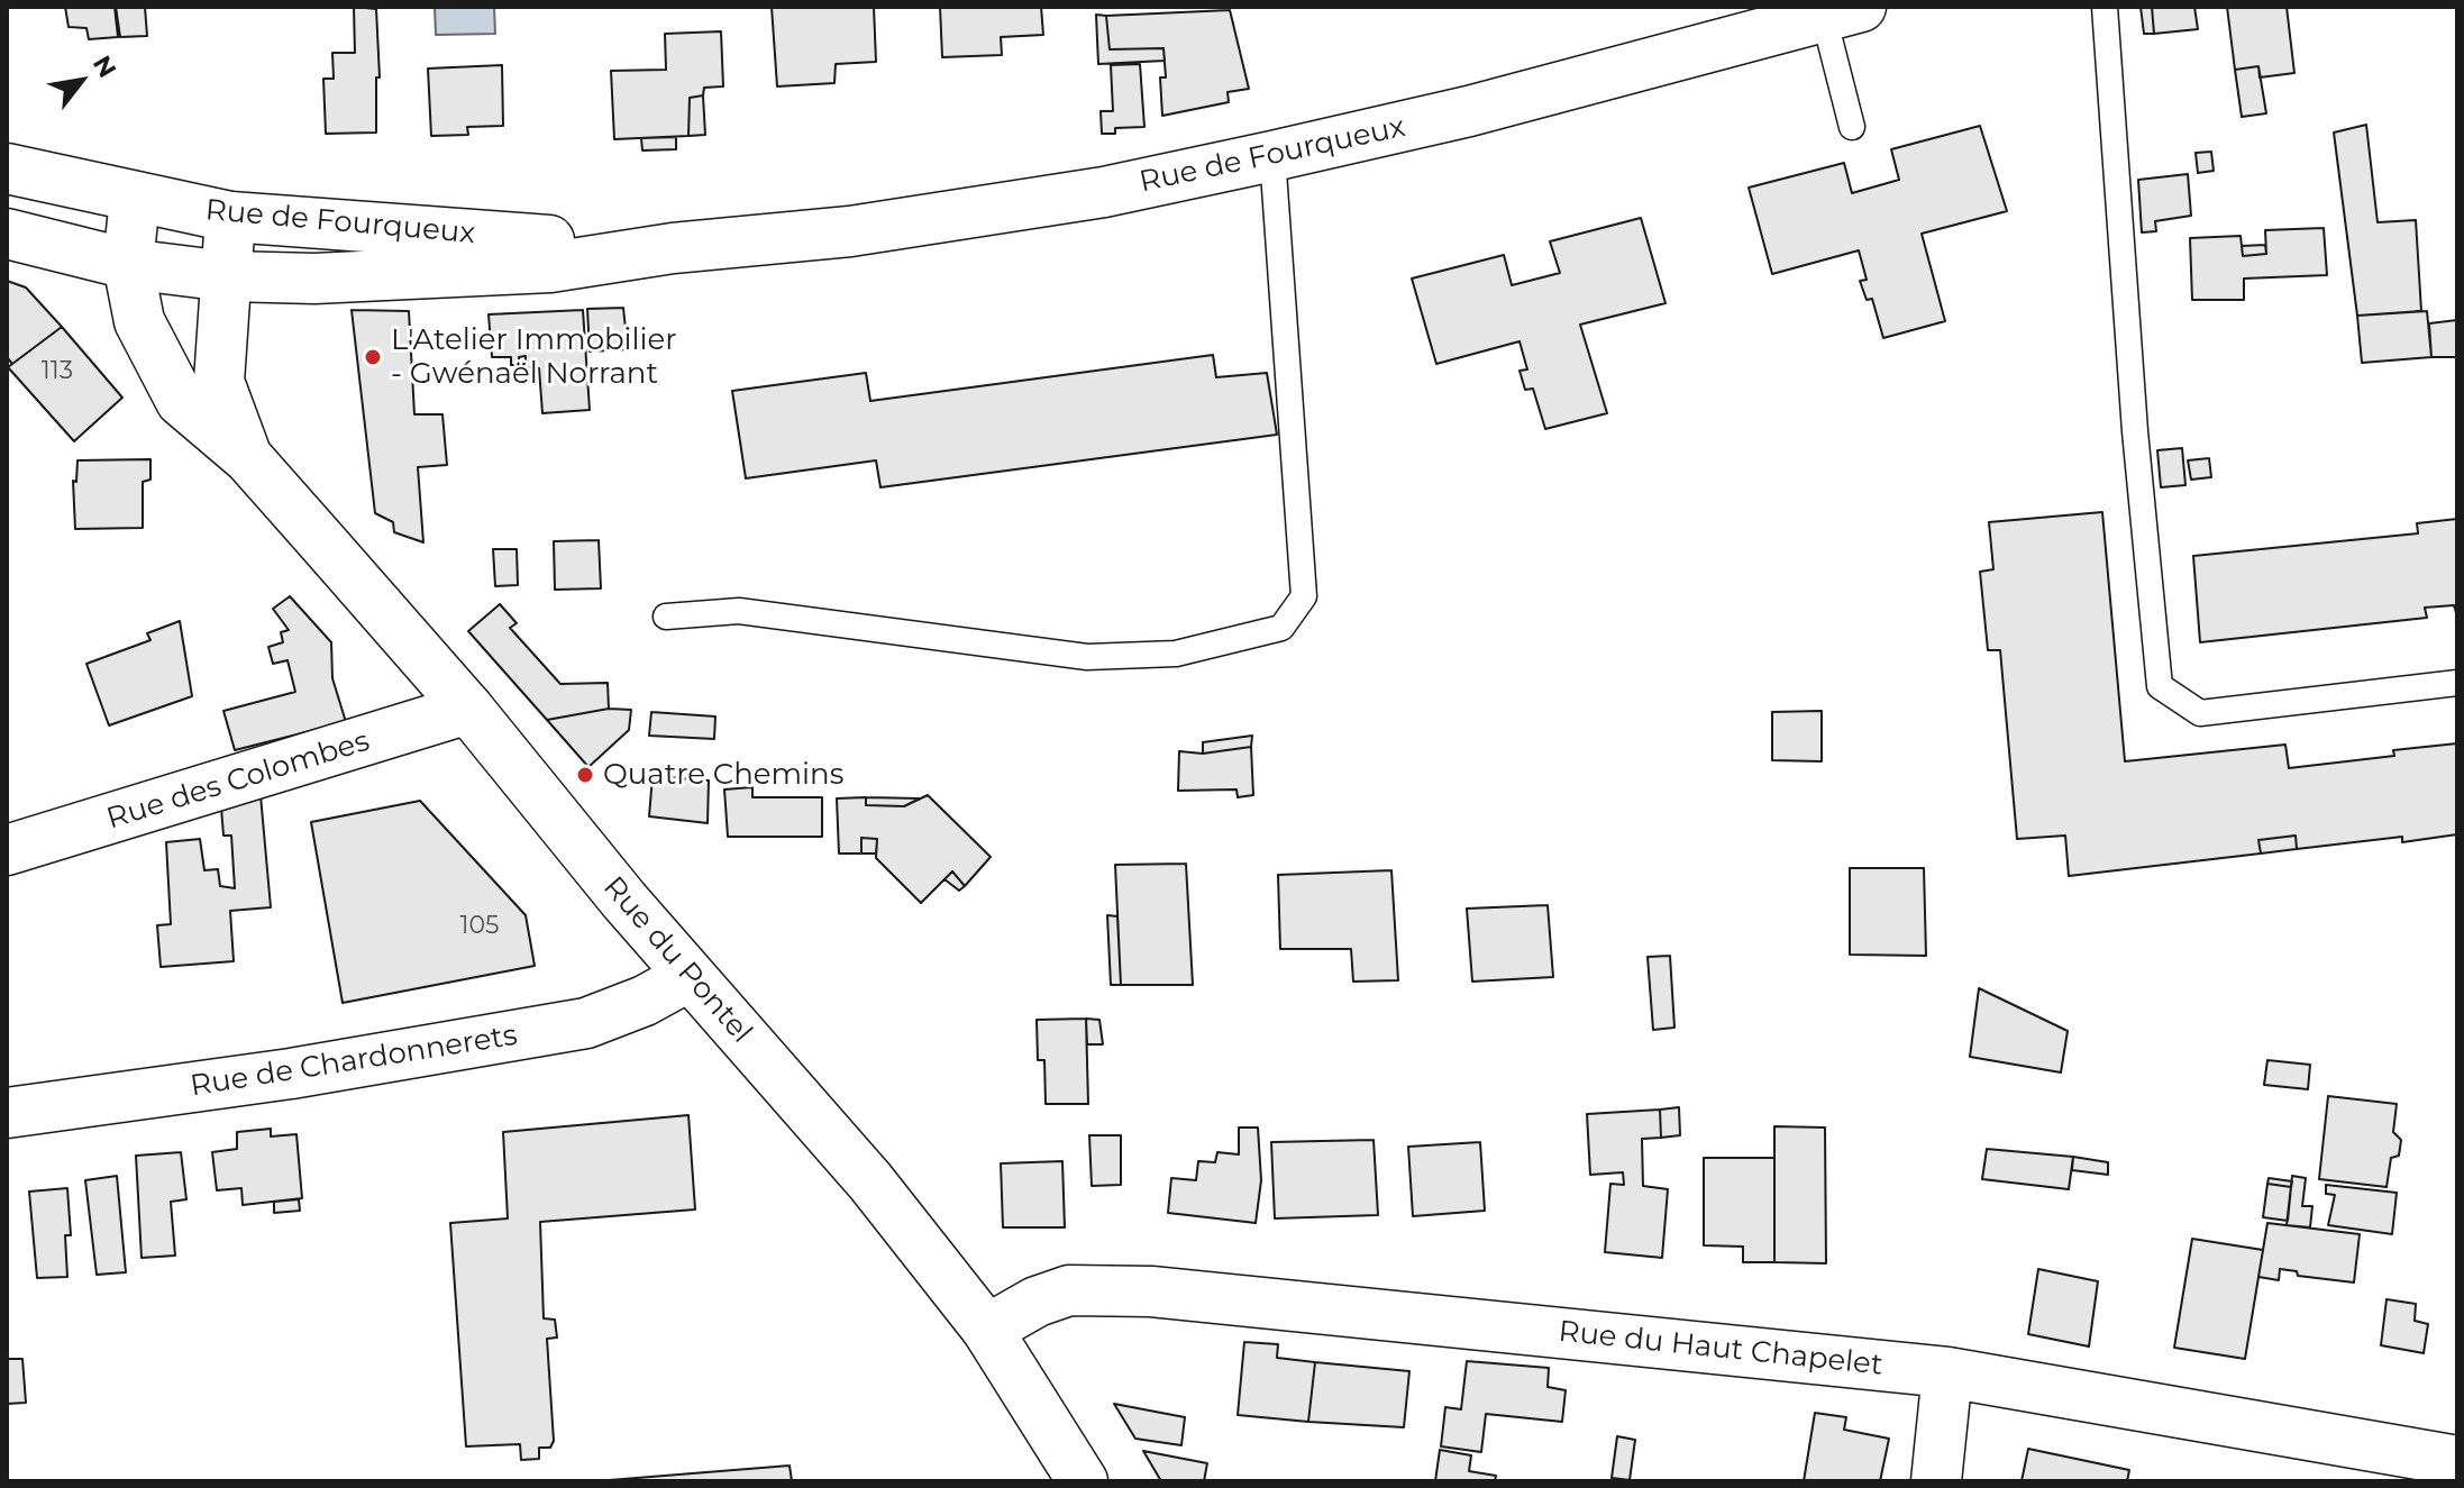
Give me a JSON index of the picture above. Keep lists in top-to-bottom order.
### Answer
{
  "streets": {
    "main road": [
      "Rue de Fourqueux",
      "Rue des Colombes",
      "Rue du Pontel",
      "Rue de Chardonnerets",
      "Rue du Haut Chapelet"
    ]
  },
  "crossings": [
    ["Rue de Fourqueux", "Rue du Pontel"],
    ["Rue des Colombes", "Rue du Pontel"],
    ["Rue du Pontel", "Rue de Chardonnerets"],
    ["Rue du Pontel", "Rue du Haut Chapelet"]
  ],
  "places": ["L'Atelier Immobilier - Gwénaël Norrant", "Quatre Chemins"],
  "house_numbers": ["113", "105"],
  "north": "top right"
}
